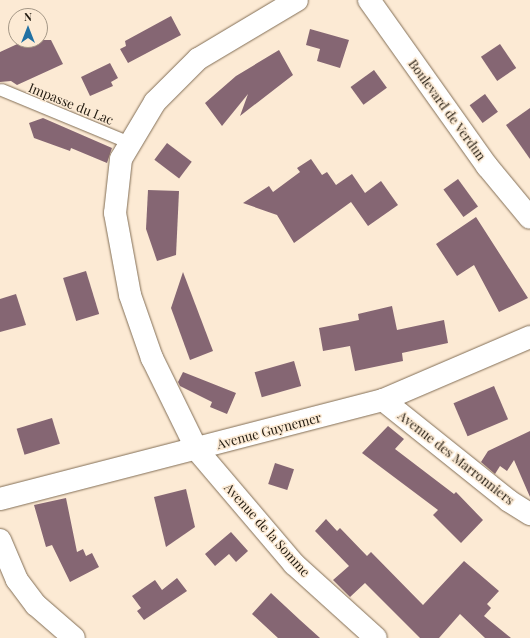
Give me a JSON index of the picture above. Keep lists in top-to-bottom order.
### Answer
{
  "streets": {
    "street": [
      "Boulevard de Verdun",
      "Avenue Guynemer",
      "Avenue des Marronniers",
      "Avenue de la Somme"
    ],
    "lane": ["Impasse du Lac"]
  },
  "crossings": [
    ["Impasse du Lac", "Avenue de la Somme"],
    ["Avenue Guynemer", "Avenue des Marronniers"],
    ["Avenue Guynemer", "Avenue de la Somme"]
  ],
  "north": "top"
}
